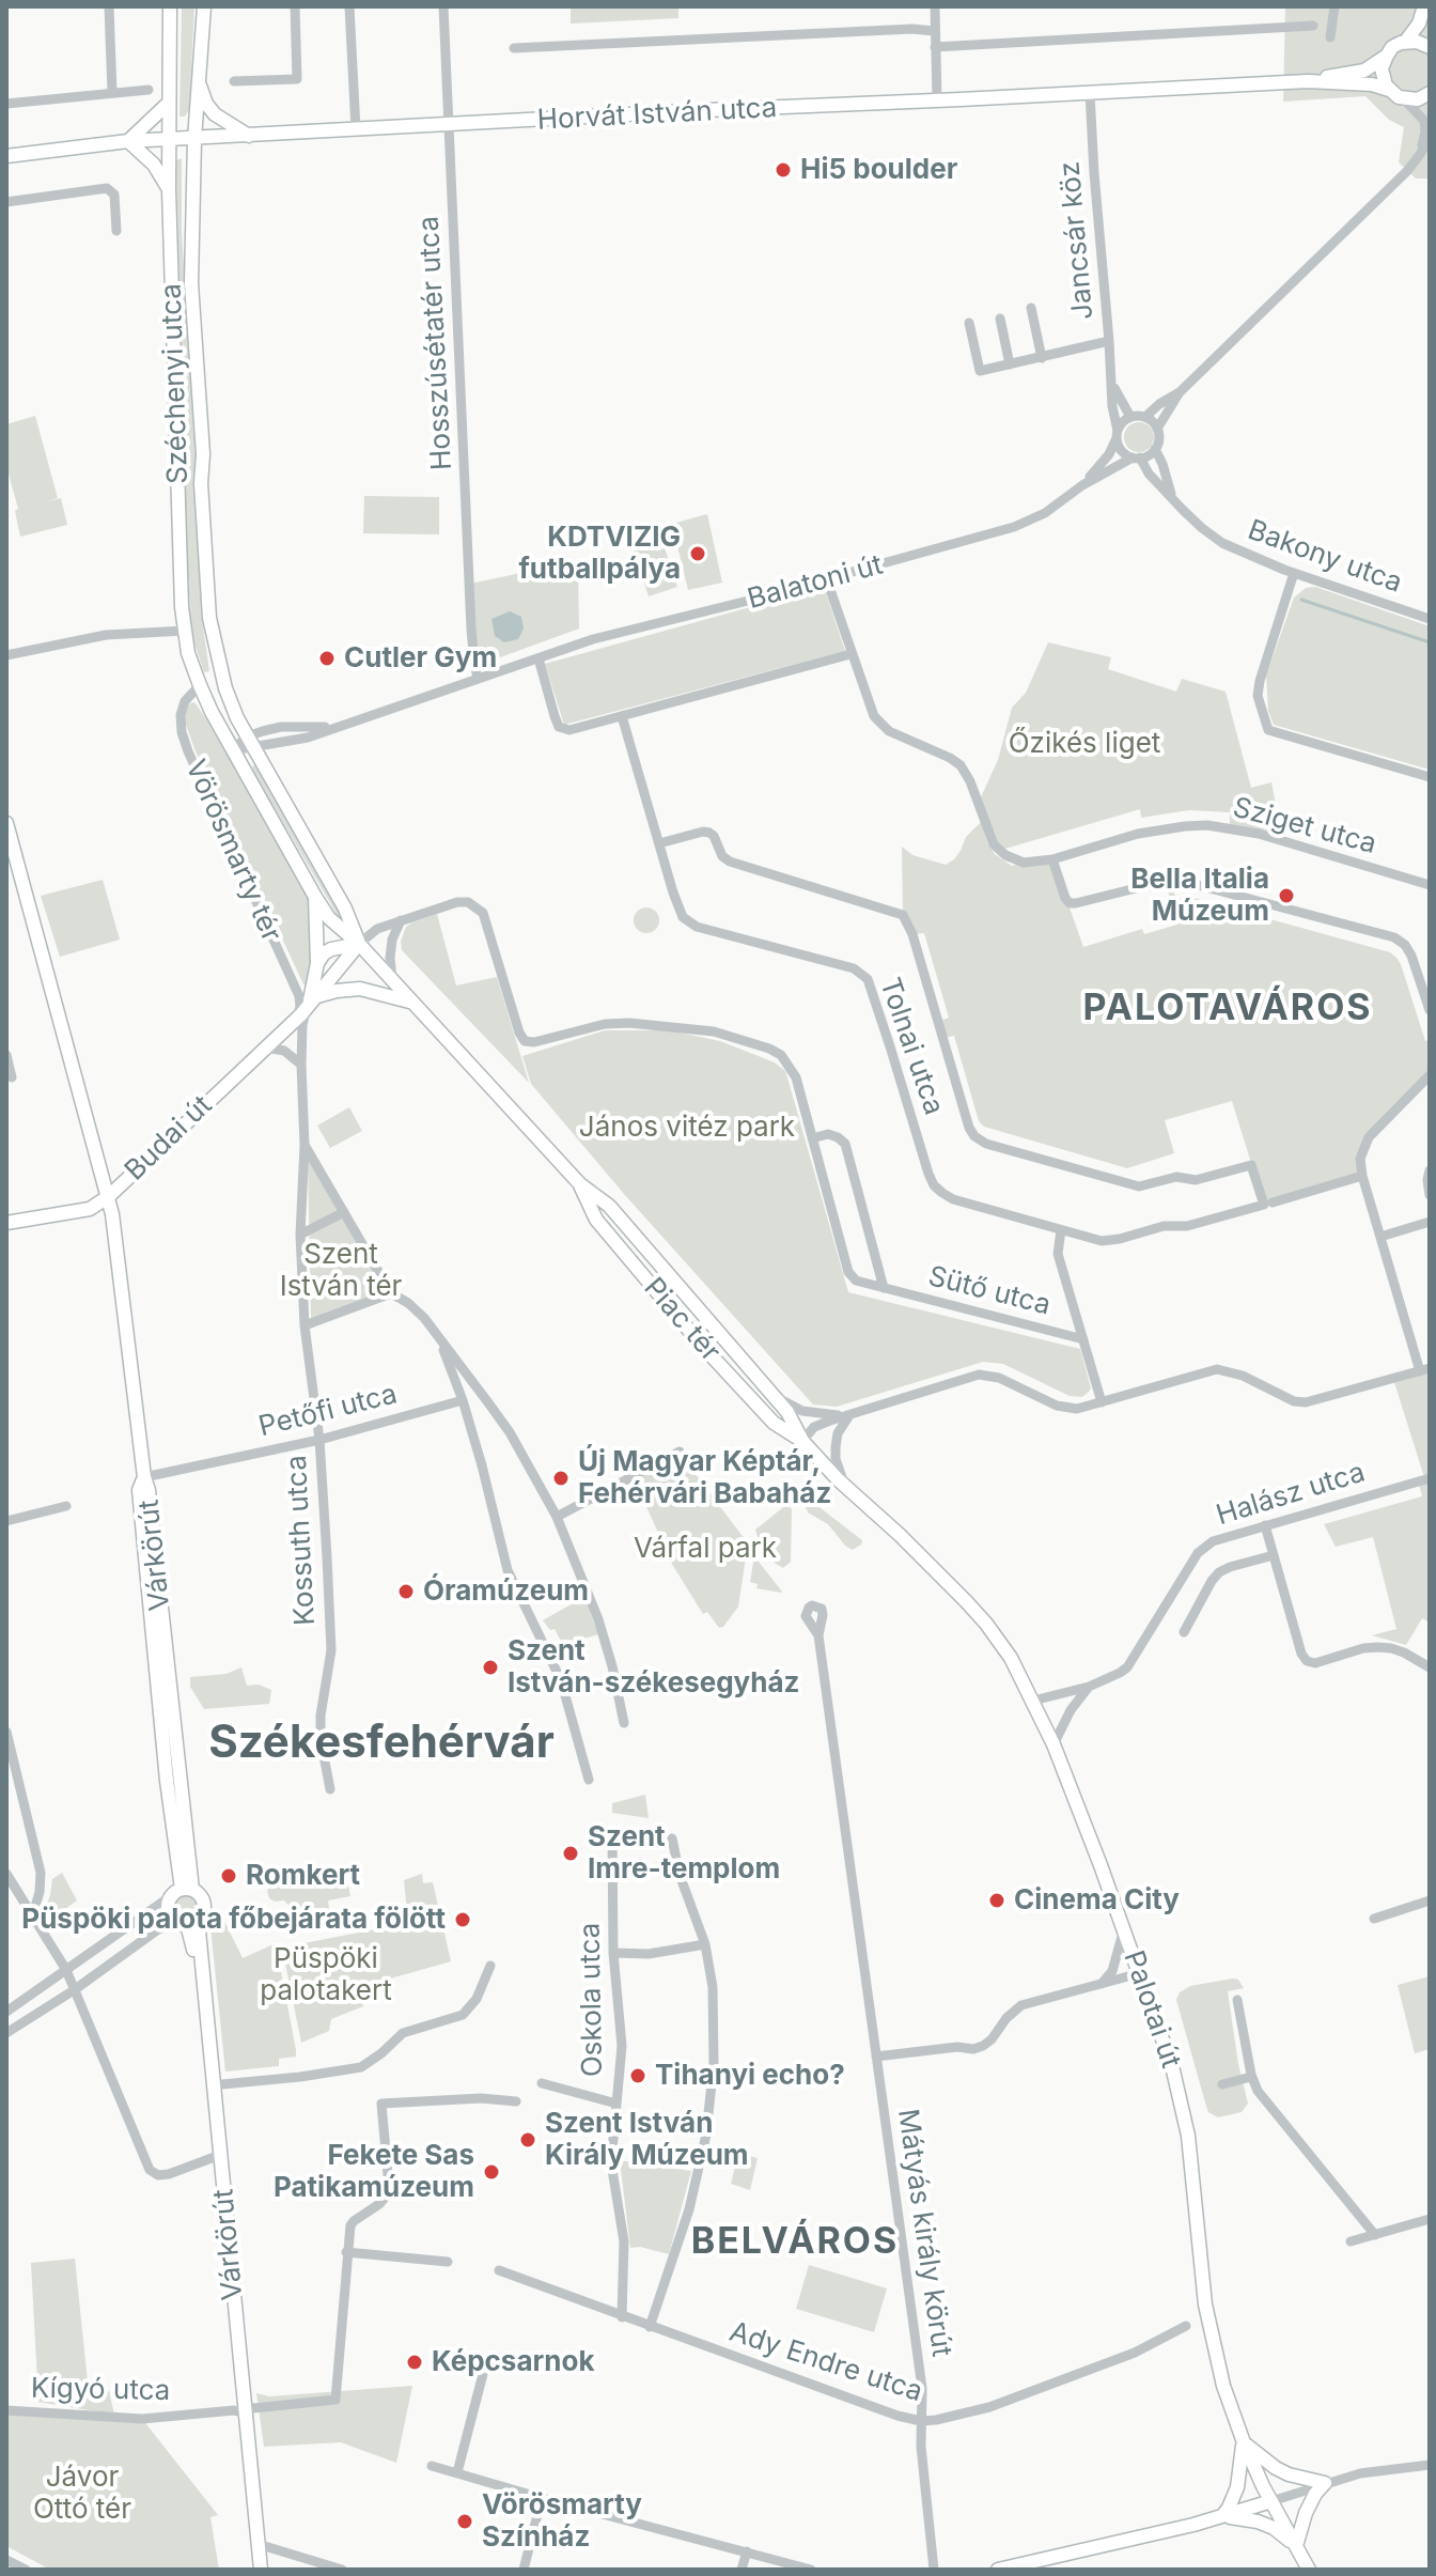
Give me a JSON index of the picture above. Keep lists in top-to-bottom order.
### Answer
{
  "streets": {
    "main road": [
      "Horvát István utca",
      "Széchenyi utca",
      "Vörösmarty tér",
      "Budai út",
      "Piac tér",
      "Várkörút",
      "Palotai út"
    ],
    "street": [
      "Jancsár köz",
      "Hosszúsétatér utca",
      "Bakony utca",
      "Balatoni út",
      "Sziget utca",
      "Tolnai utca",
      "Sütő utca",
      "Petőfi utca",
      "Halász utca",
      "Kossuth utca",
      "Oskola utca",
      "Mátyás király körút",
      "Ady Endre utca",
      "Kígyó utca"
    ]
  },
  "crossings": [
    ["Horvát István utca", "Jancsár köz"],
    ["Horvát István utca", "Hosszúsétatér utca"],
    ["Horvát István utca", "Széchenyi utca"],
    ["Jancsár köz", "Bakony utca"],
    ["Jancsár köz", "Balatoni út"],
    ["Hosszúsétatér utca", "Balatoni út"],
    ["Széchenyi utca", "Balatoni út"],
    ["Széchenyi utca", "Vörösmarty tér"],
    ["Bakony utca", "Balatoni út"],
    ["Balatoni út", "Sziget utca"],
    ["Balatoni út", "Vörösmarty tér"],
    ["Vörösmarty tér", "Budai út"],
    ["Vörösmarty tér", "Sütő utca"],
    ["Vörösmarty tér", "Piac tér"],
    ["Tolnai utca", "Sütő utca"],
    ["Budai út", "Sütő utca"],
    ["Budai út", "Piac tér"],
    ["Budai út", "Várkörút"],
    ["Sütő utca", "Piac tér"],
    ["Piac tér", "Palotai út"],
    ["Petőfi utca", "Kossuth utca"],
    ["Petőfi utca", "Várkörút"],
    ["Halász utca", "Palotai út"],
    ["Várkörút", "Kígyó utca"],
    ["Oskola utca", "Ady Endre utca"],
    ["Mátyás király körút", "Ady Endre utca"]
  ],
  "districts": ["PALOTAVÁROS", "Székesfehérvár", "BELVÁROS"],
  "parks": [
    "Őzikés liget",
    "János vitéz park",
    "Szent István tér",
    "Várfal park",
    "Püspöki palotakert",
    "Jávor Ottó tér"
  ],
  "places": [
    "Hi5 boulder",
    "KDTVIZIG futballpálya",
    "Cutler Gym",
    "Bella Italia Múzeum",
    "Új Magyar Képtár, Fehérvári Babaház",
    "Óramúzeum",
    "Szent István-székesegyház",
    "Szent Imre-templom",
    "Romkert",
    "Cinema City",
    "Püspöki palota főbejárata fölött",
    "Tihanyi echo?",
    "Szent István Király Múzeum",
    "Fekete Sas Patikamúzeum",
    "Képcsarnok",
    "Vörösmarty Színház"
  ]
}
